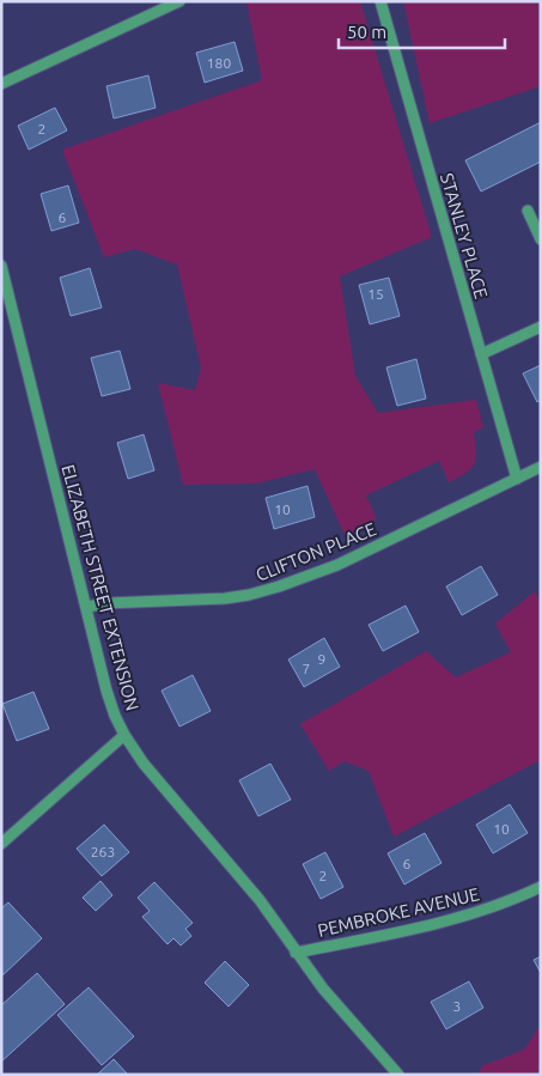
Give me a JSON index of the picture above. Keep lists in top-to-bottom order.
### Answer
{
  "streets": {
    "street": [
      "STANLEY PLACE",
      "CLIFTON PLACE",
      "ELIZABETH STREET EXTENSION",
      "PEMBROKE AVENUE"
    ]
  },
  "crossings": [
    ["STANLEY PLACE", "CLIFTON PLACE"],
    ["CLIFTON PLACE", "ELIZABETH STREET EXTENSION"],
    ["ELIZABETH STREET EXTENSION", "PEMBROKE AVENUE"]
  ],
  "house_numbers": [
    "180",
    "2",
    "6",
    "15",
    "10",
    "9",
    "7",
    "10",
    "263",
    "6",
    "2",
    "3"
  ],
  "scale_bar": "50 m"
}
